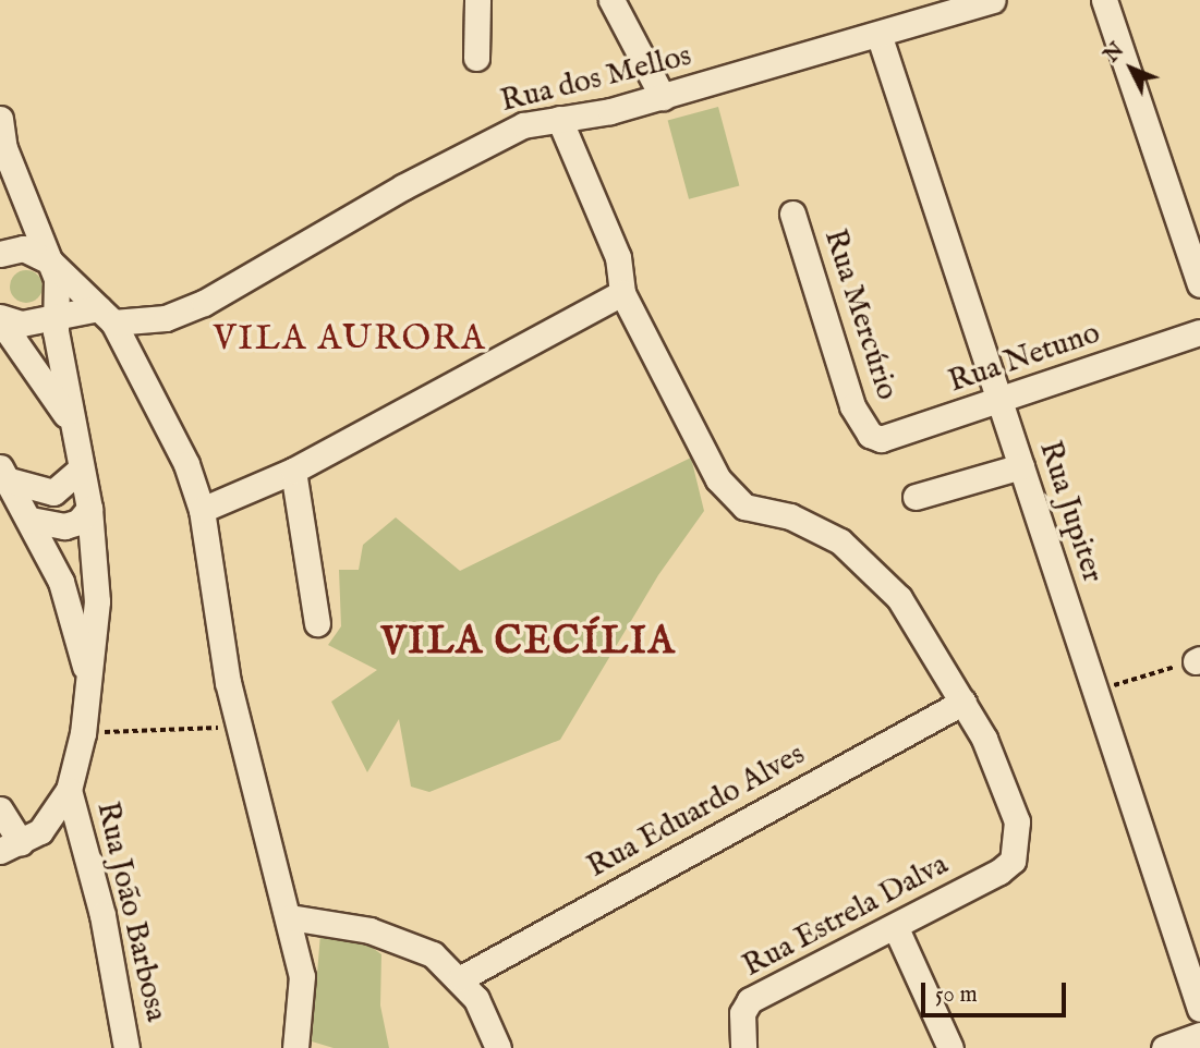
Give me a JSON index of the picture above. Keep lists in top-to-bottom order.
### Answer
{
  "streets": {
    "street": [
      "Rua dos Mellos",
      "Rua Mercúrio",
      "Rua Netuno",
      "Rua Jupiter",
      "Rua Eduardo Alves",
      "Rua João Barbosa",
      "Rua Estrela Dalva"
    ]
  },
  "crossings": [
    ["Rua dos Mellos", "Rua Jupiter"],
    ["Rua Mercúrio", "Rua Netuno"],
    ["Rua Netuno", "Rua Jupiter"],
    ["Rua Eduardo Alves", "Rua Estrela Dalva"]
  ],
  "districts": ["VILA AURORA", "VILA CECÍLIA"],
  "scale_bar": "50 m",
  "north": "top left"
}
